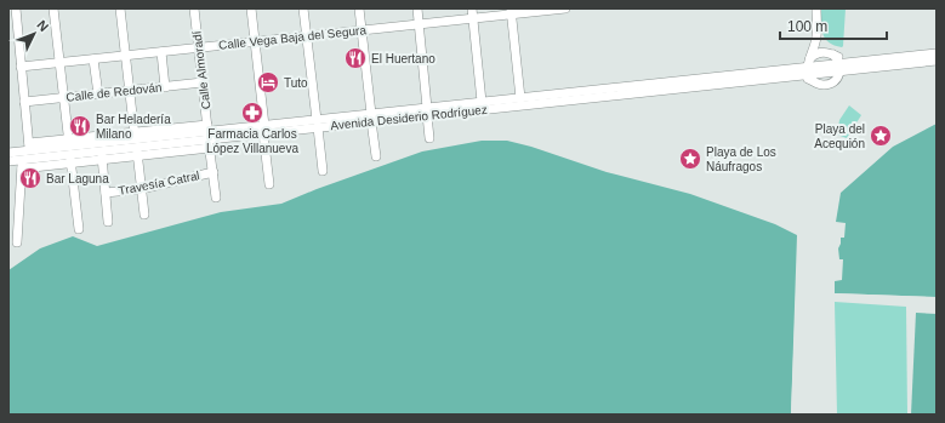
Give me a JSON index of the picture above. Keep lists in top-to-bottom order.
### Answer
{
  "streets": {
    "street": [
      "Calle Vega Baja del Segura",
      "Calle Almoradí",
      "Calle de Redován",
      "Avenida Desiderio Rodríguez",
      "Travesía Catral"
    ]
  },
  "crossings": [
    ["Calle Vega Baja del Segura", "Calle Almoradí"],
    ["Calle Almoradí", "Calle de Redován"],
    ["Calle Almoradí", "Avenida Desiderio Rodríguez"],
    ["Calle Almoradí", "Travesía Catral"]
  ],
  "places": {
    "restaurant": ["El Huertano", "Bar Heladería Milano", "Bar Laguna"],
    "hotel": ["Tuto"],
    "pharmacy": ["Farmacia Carlos López Villanueva"],
    "place": ["Playa del Acequión", "Playa de Los Náufragos"]
  },
  "scale_bar": "100 m",
  "north": "top right"
}
